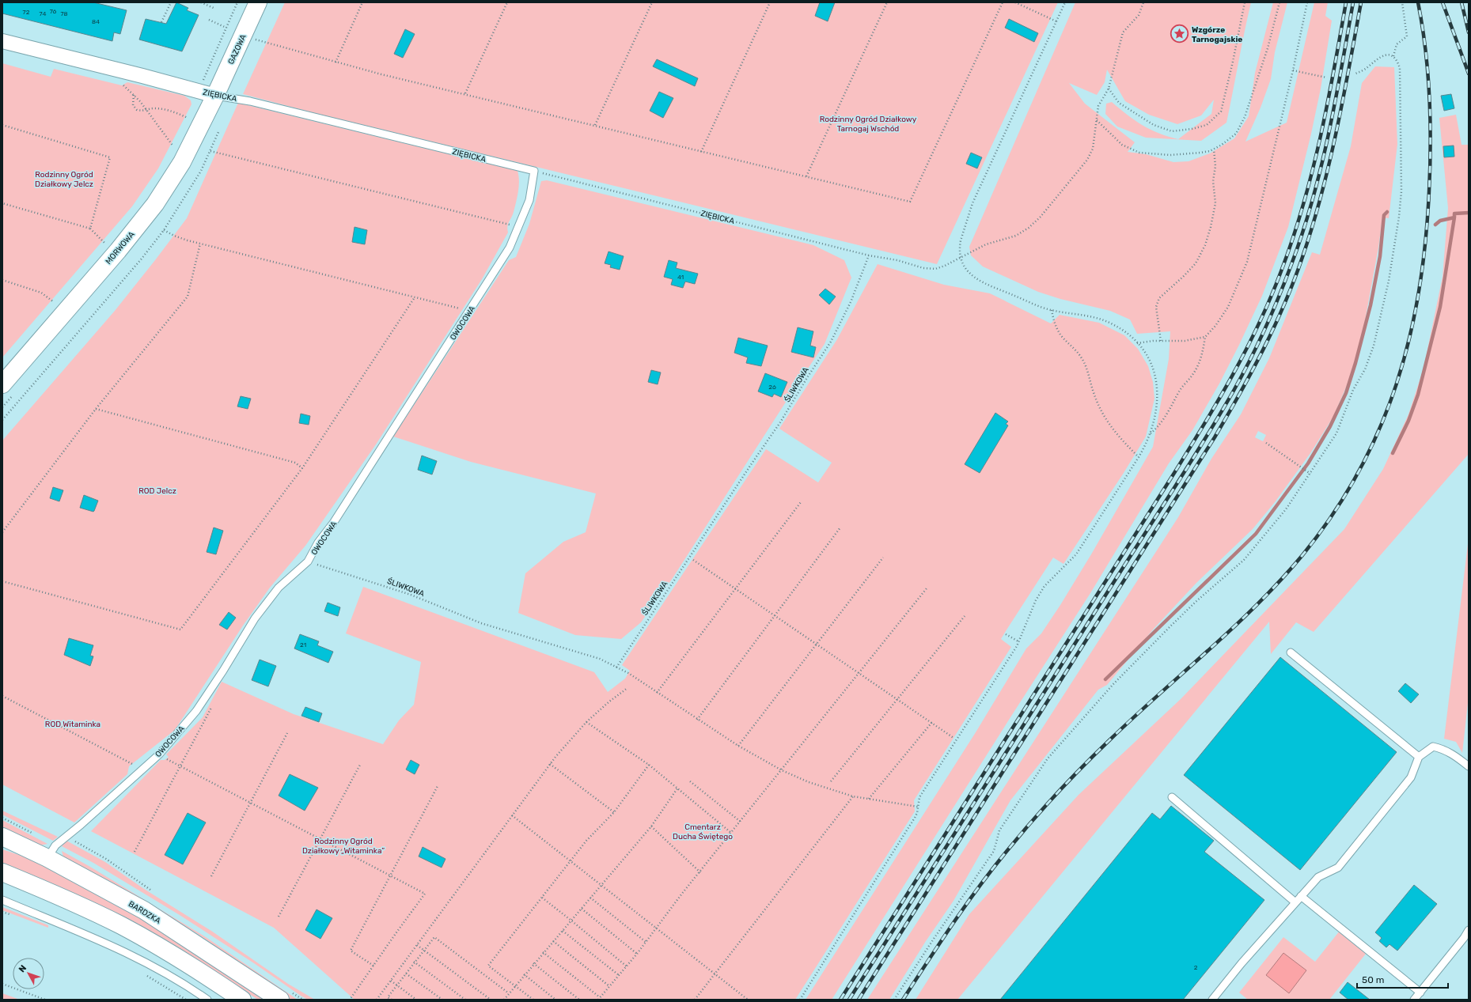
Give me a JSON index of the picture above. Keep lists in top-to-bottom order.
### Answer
{
  "streets": {
    "main road": ["GAZOWA", "MORWOWA", "BARDZKA"],
    "street": ["ZIĘBICKA"],
    "lane": ["OWOCOWA"],
    "path": ["ŚLIWKOWA"]
  },
  "crossings": [
    ["GAZOWA", "ZIĘBICKA"],
    ["GAZOWA", "MORWOWA"],
    ["ZIĘBICKA", "MORWOWA"],
    ["ZIĘBICKA", "OWOCOWA"],
    ["ZIĘBICKA", "ŚLIWKOWA"],
    ["OWOCOWA", "ŚLIWKOWA"],
    ["OWOCOWA", "BARDZKA"]
  ],
  "parks": [
    "Rodzinny Ogród Działkowy Tarnogaj Wschód",
    "Rodzinny Ogród Działkowy Jelcz",
    "ROD Jelcz",
    "ROD Witaminka",
    "Cmentarz Ducha Świętego",
    "Rodzinny Ogród Działkowy „Witaminka”"
  ],
  "places": {
    "place": ["Wzgórze Tarnogajskie"]
  },
  "house_numbers": [
    "76",
    "72",
    "74",
    "78",
    "84",
    "41",
    "26",
    "21",
    "2"
  ],
  "scale_bar": "50 m",
  "north": "top left"
}
